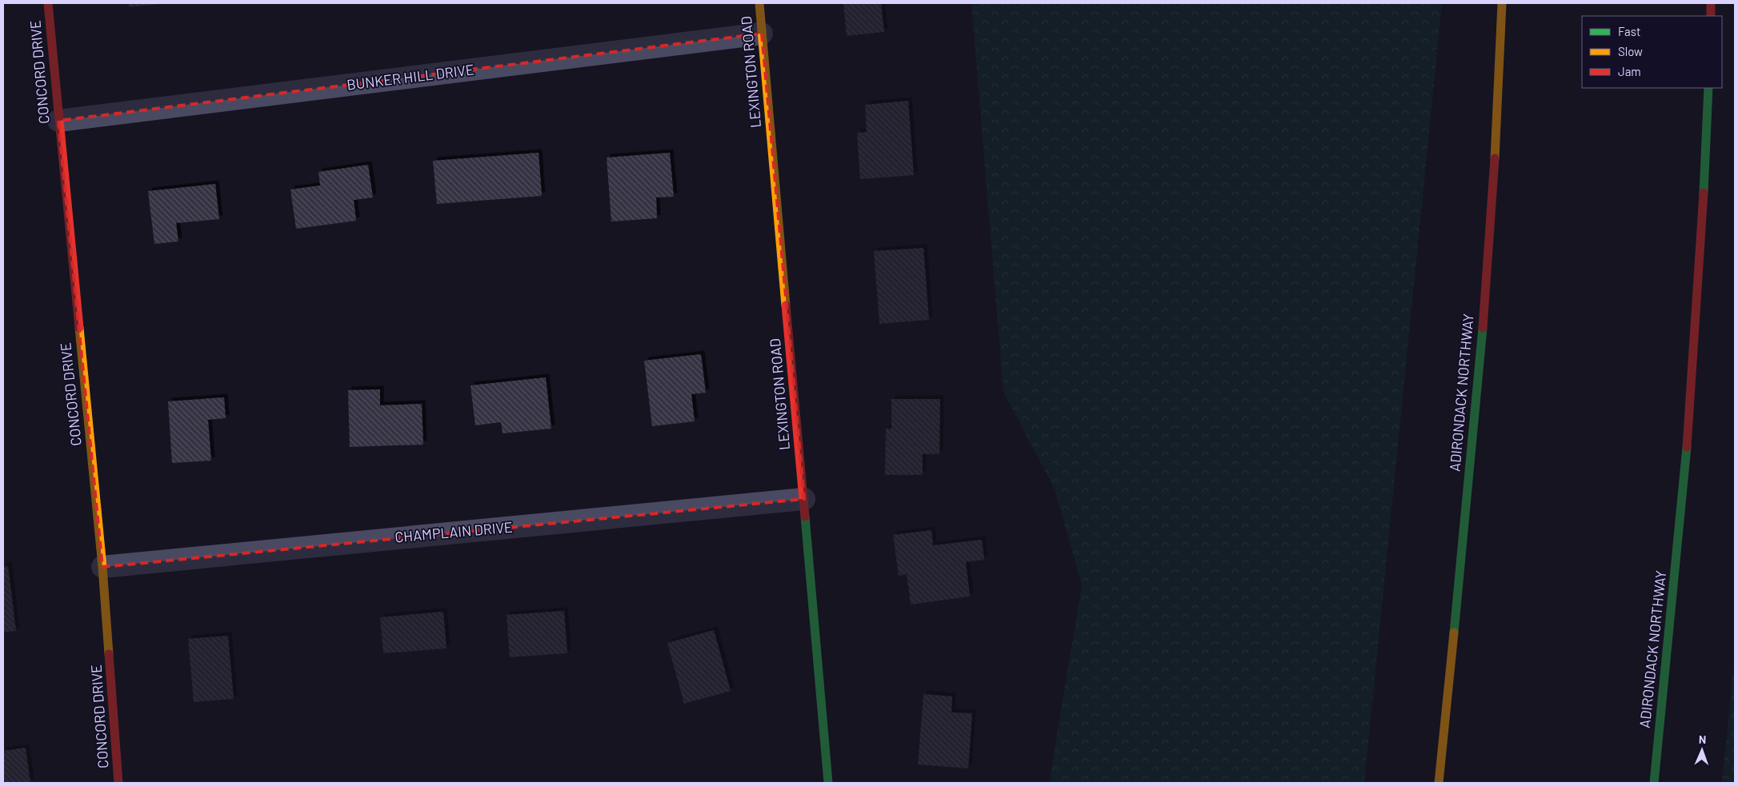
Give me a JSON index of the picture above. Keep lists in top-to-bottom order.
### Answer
{
  "streets": {
    "main road": ["CONCORD DRIVE", "LEXINGTON ROAD", "ADIRONDACK NORTHWAY"],
    "street": ["BUNKER HILL DRIVE", "CHAMPLAIN DRIVE"]
  },
  "crossings": [
    ["CONCORD DRIVE", "BUNKER HILL DRIVE"],
    ["CONCORD DRIVE", "CHAMPLAIN DRIVE"],
    ["LEXINGTON ROAD", "BUNKER HILL DRIVE"],
    ["LEXINGTON ROAD", "CHAMPLAIN DRIVE"]
  ],
  "legend": ["Fast", "Slow", "Jam"],
  "north": "top"
}
